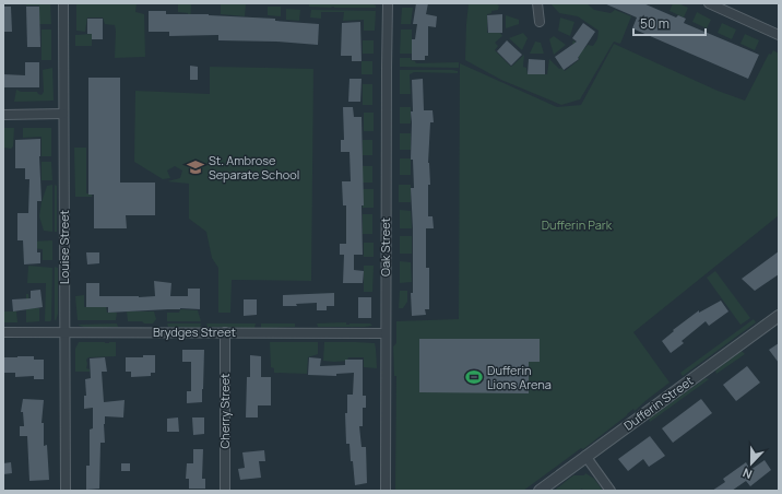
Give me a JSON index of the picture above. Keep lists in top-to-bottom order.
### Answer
{
  "streets": {
    "street": [
      "Louise Street",
      "Oak Street",
      "Brydges Street",
      "Dufferin Street",
      "Cherry Street"
    ]
  },
  "crossings": [
    ["Louise Street", "Brydges Street"],
    ["Oak Street", "Brydges Street"],
    ["Brydges Street", "Cherry Street"]
  ],
  "parks": ["Dufferin Park"],
  "places": {
    "school or university": ["St. Ambrose Separate School"],
    "sports": ["Dufferin Lions Arena"]
  },
  "scale_bar": "50 m",
  "north": "bottom"
}
